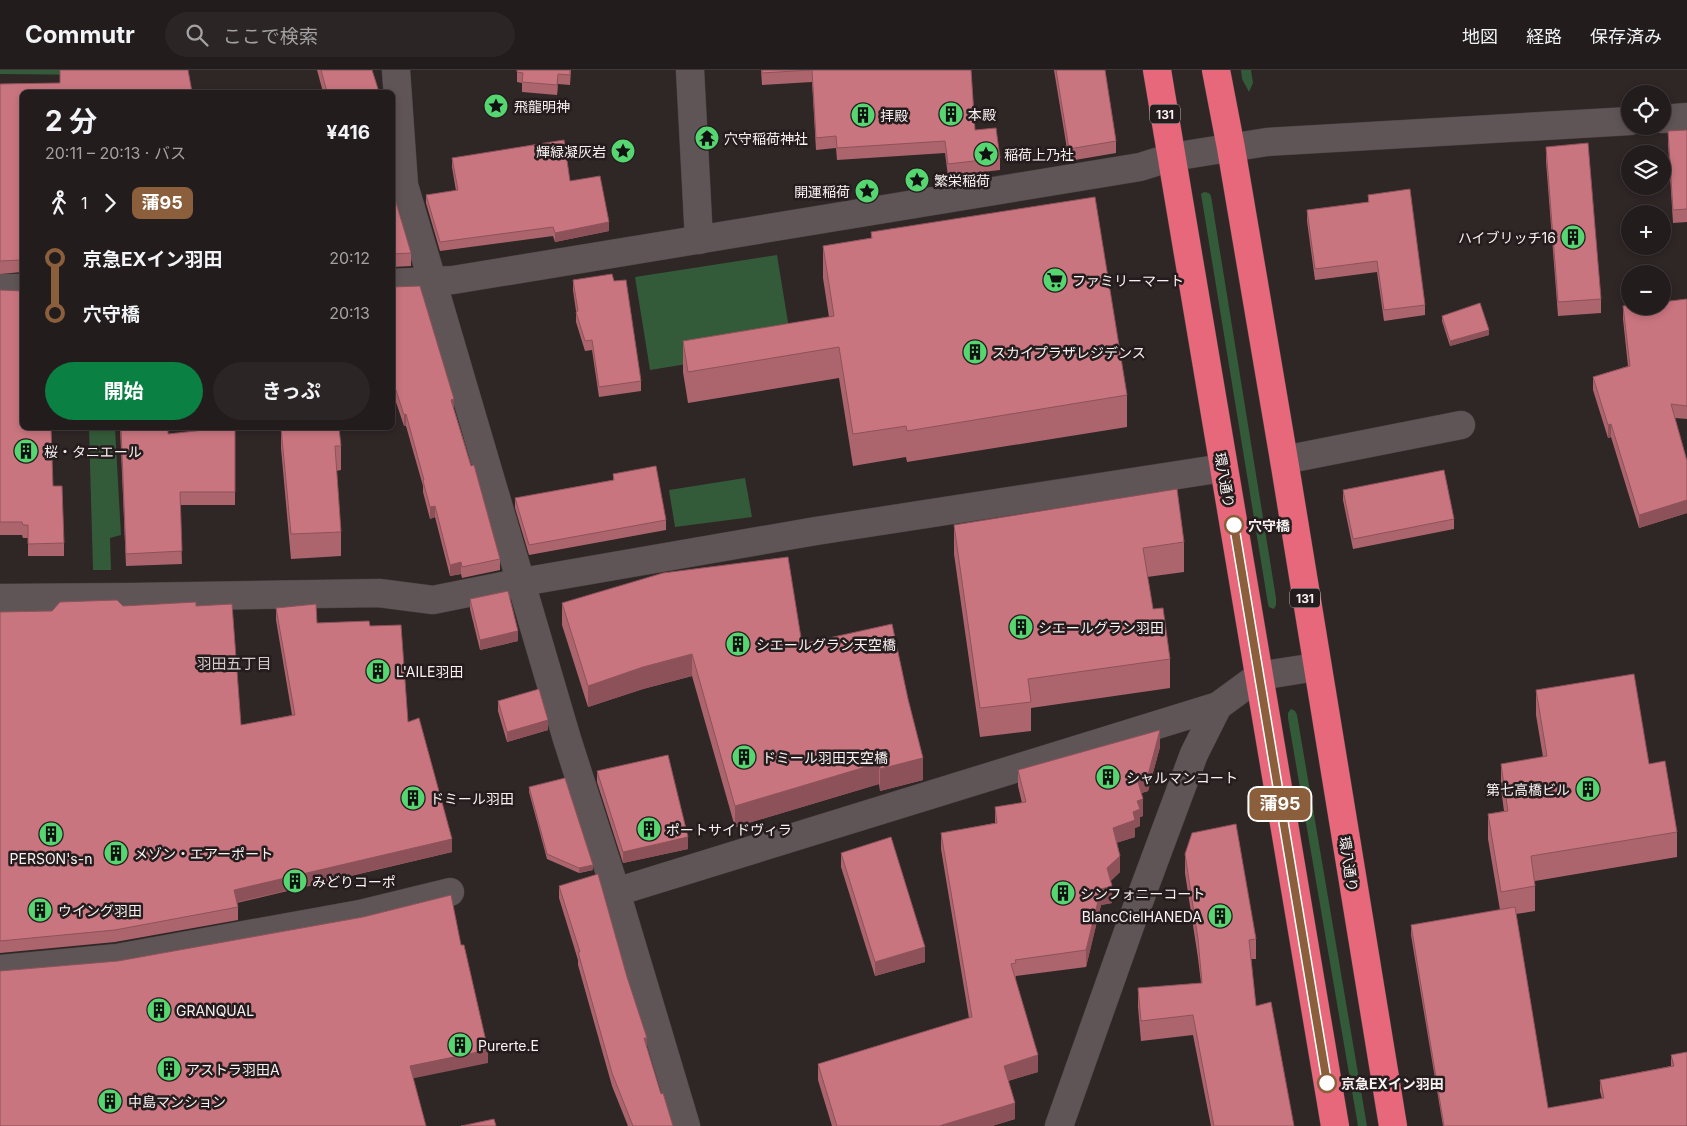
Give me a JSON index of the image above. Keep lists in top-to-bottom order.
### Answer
{
  "streets": {
    "highway": ["131", "環八通り"]
  },
  "districts": ["羽田五丁目"],
  "places": {
    "place": [
      "飛龍明神",
      "輝緑凝灰岩",
      "稲荷上乃社",
      "繁栄稲荷",
      "開運稲荷"
    ],
    "building": [
      "本殿",
      "拝殿",
      "ハイブリッチ16",
      "スカイプラザレジデンス",
      "桜・タニエール",
      "シエールグラン羽田",
      "シエールグラン天空橋",
      "L'AILE羽田",
      "ドミール羽田天空橋",
      "シャルマンコート",
      "第七高橋ビル",
      "ドミール羽田",
      "ポートサイドヴィラ",
      "PERSON's-n",
      "メゾン・エアーポート",
      "みどりコーポ",
      "シンフォニーコート",
      "ウイング羽田",
      "BlancCielHANEDA",
      "GRANQUAL",
      "Purerte.E",
      "アストラ羽田A",
      "中島マンション"
    ],
    "temple": ["穴守稲荷神社"],
    "supermarket": ["ファミリーマート"],
    "other": ["穴守橋", "京急EXイン羽田"]
  },
  "lines": ["bus line 蒲95"],
  "page": {
    "header": "Commutr",
    "search": "ここで検索",
    "nav": ["地図", "経路", "保存済み"],
    "on_map": "蒲95",
    "map_buttons": ["+", "−"],
    "heading": ["2 分", "20:11 – 20:13 · バス", "¥416"],
    "legs": ["1", "蒲95"],
    "list": [
      {
        "name": "京急EXイン羽田",
        "value": "20:12"
      },
      {
        "name": "穴守橋",
        "value": "20:13"
      }
    ],
    "buttons": ["開始", "きっぷ"]
  }
}
